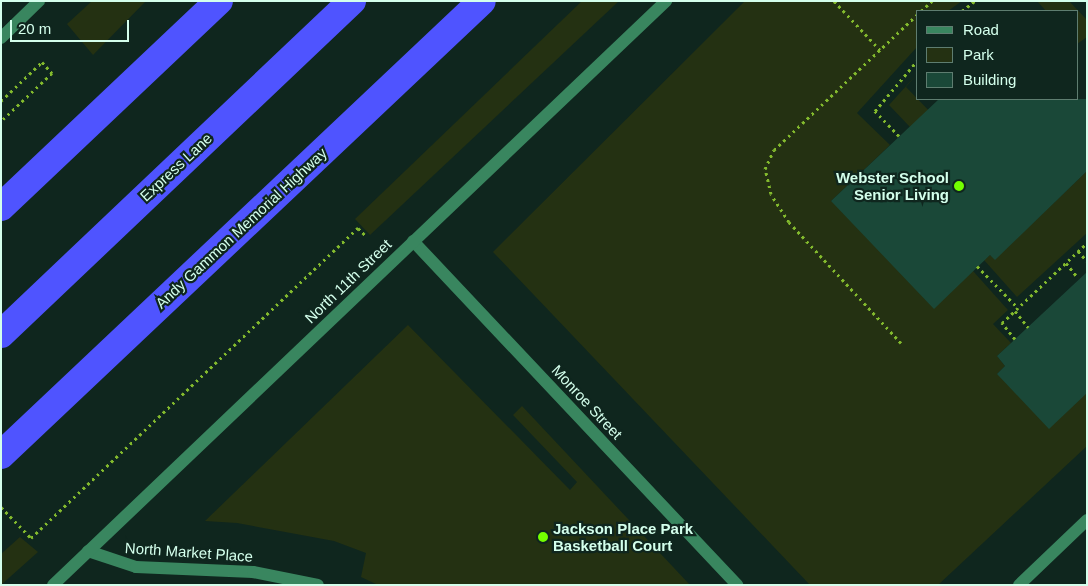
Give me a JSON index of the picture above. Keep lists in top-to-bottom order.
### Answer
{
  "streets": {
    "highway": ["Express Lane", "Andy Gammon Memorial Highway"],
    "street": ["North 11th Street", "Monroe Street", "North Market Place"]
  },
  "crossings": [
    ["North 11th Street", "Monroe Street"],
    ["North 11th Street", "North Market Place"]
  ],
  "places": ["Webster School Senior Living", "Jackson Place Park Basketball Court"],
  "legend": ["Road", "Park", "Building"],
  "scale_bar": "20 m"
}
